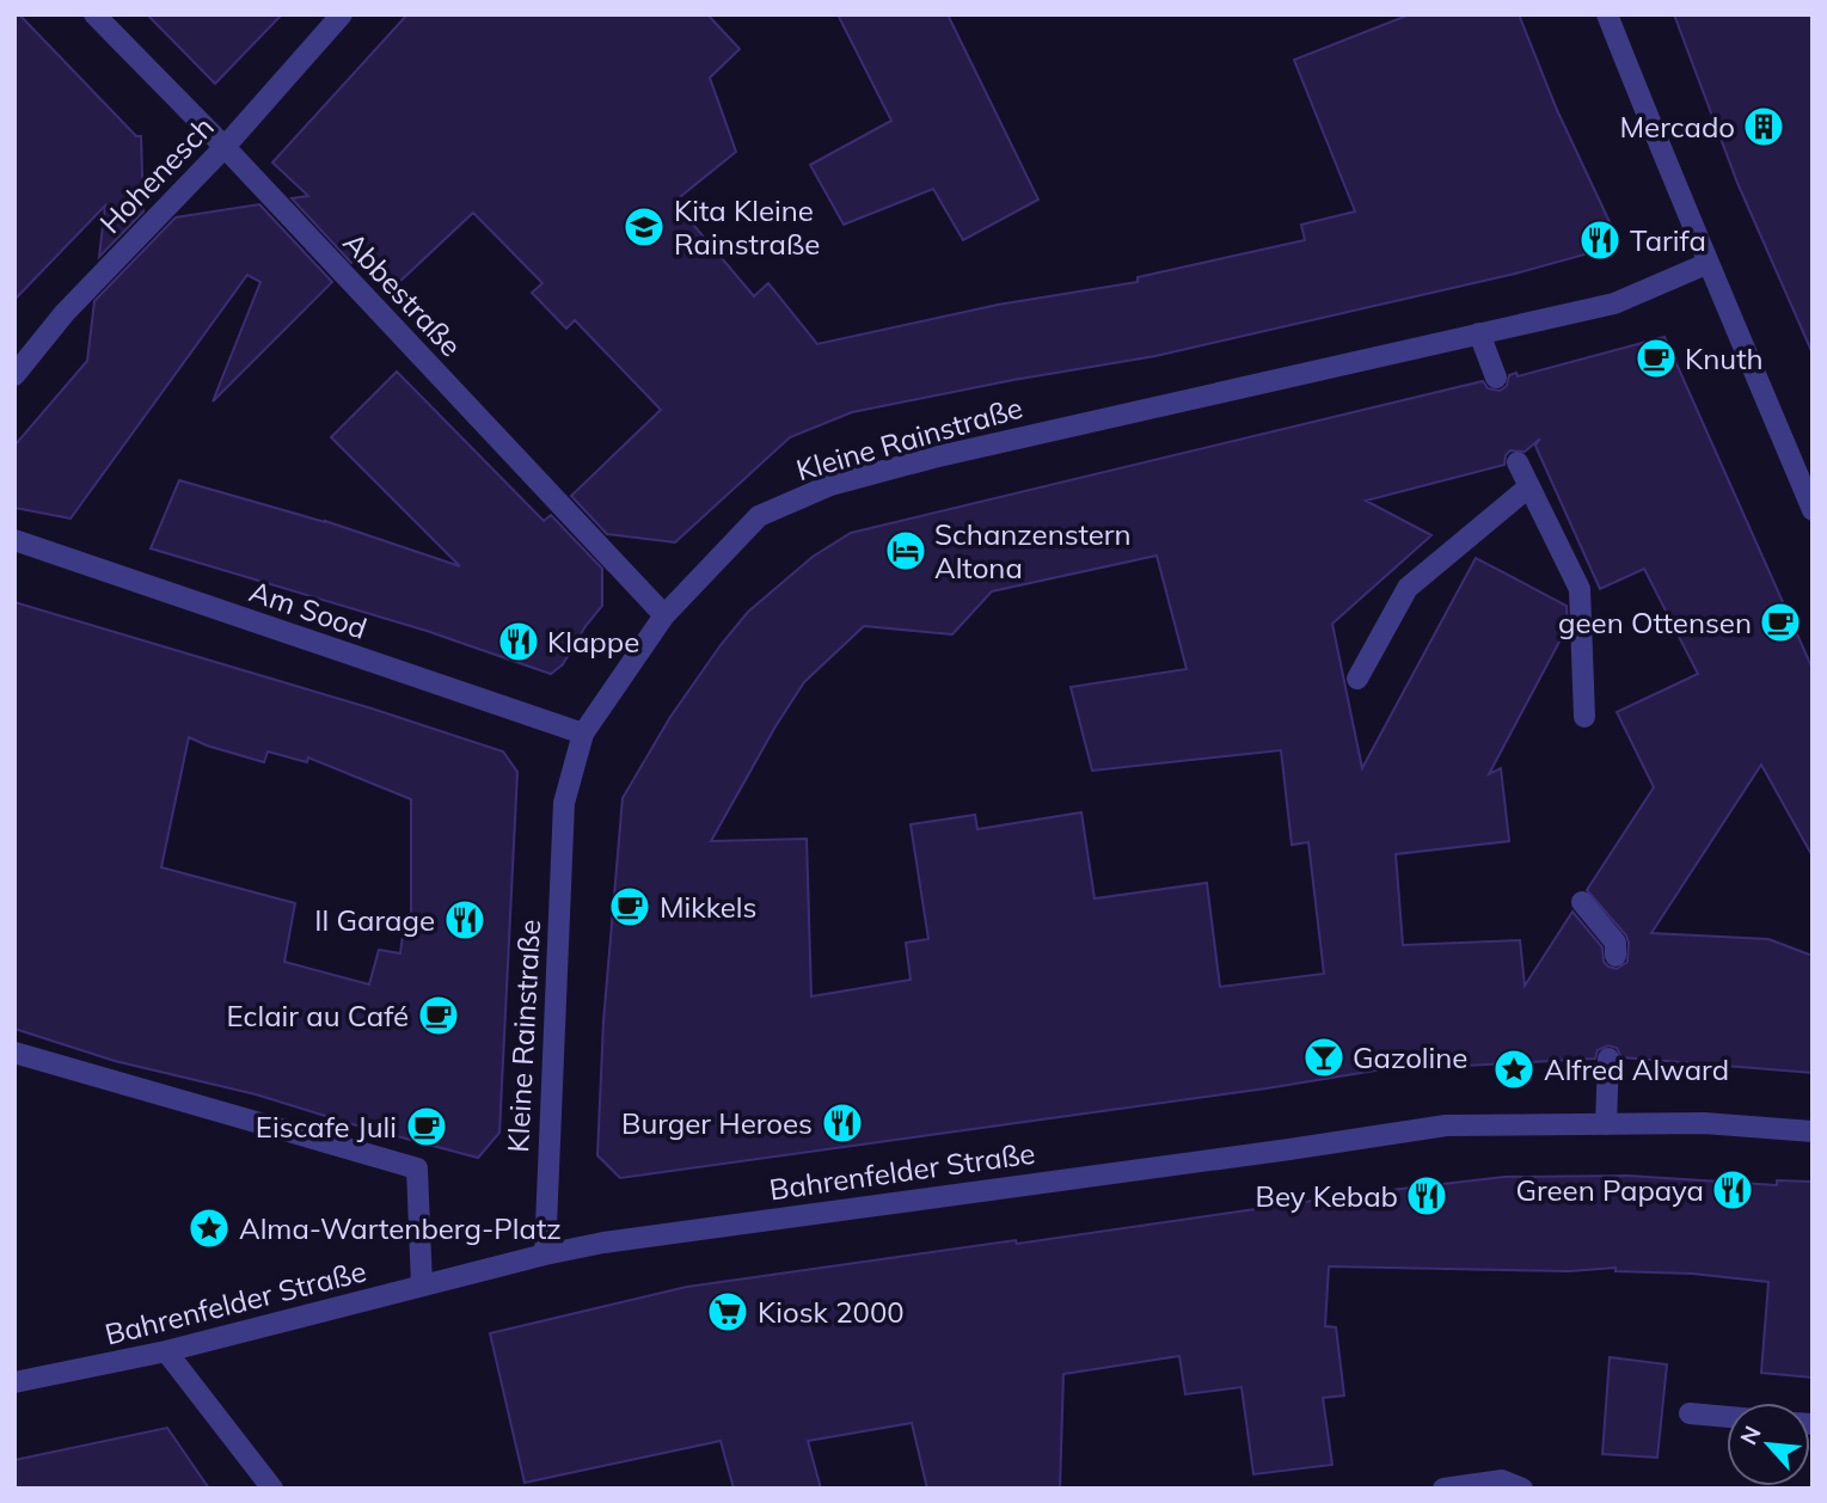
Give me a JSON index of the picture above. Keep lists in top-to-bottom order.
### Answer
{
  "streets": {
    "street": [
      "Hohenesch",
      "Abbestraße",
      "Kleine Rainstraße",
      "Am Sood",
      "Bahrenfelder Straße"
    ]
  },
  "crossings": [
    ["Hohenesch", "Abbestraße"],
    ["Abbestraße", "Kleine Rainstraße"],
    ["Kleine Rainstraße", "Am Sood"],
    ["Kleine Rainstraße", "Bahrenfelder Straße"]
  ],
  "places": {
    "building": ["Mercado"],
    "school or university": ["Kita Kleine Rainstraße"],
    "restaurant": [
      "Tarifa",
      "Klappe",
      "Il Garage",
      "Burger Heroes",
      "Green Papaya",
      "Bey Kebab"
    ],
    "cafe": [
      "Knuth",
      "geen Ottensen",
      "Mikkels",
      "Eclair au Café",
      "Eiscafe Juli"
    ],
    "hotel": ["Schanzenstern Altona"],
    "bar": ["Gazoline"],
    "place": ["Alfred Alward", "Alma-Wartenberg-Platz"],
    "supermarket": ["Kiosk 2000"]
  },
  "north": "top left"
}
